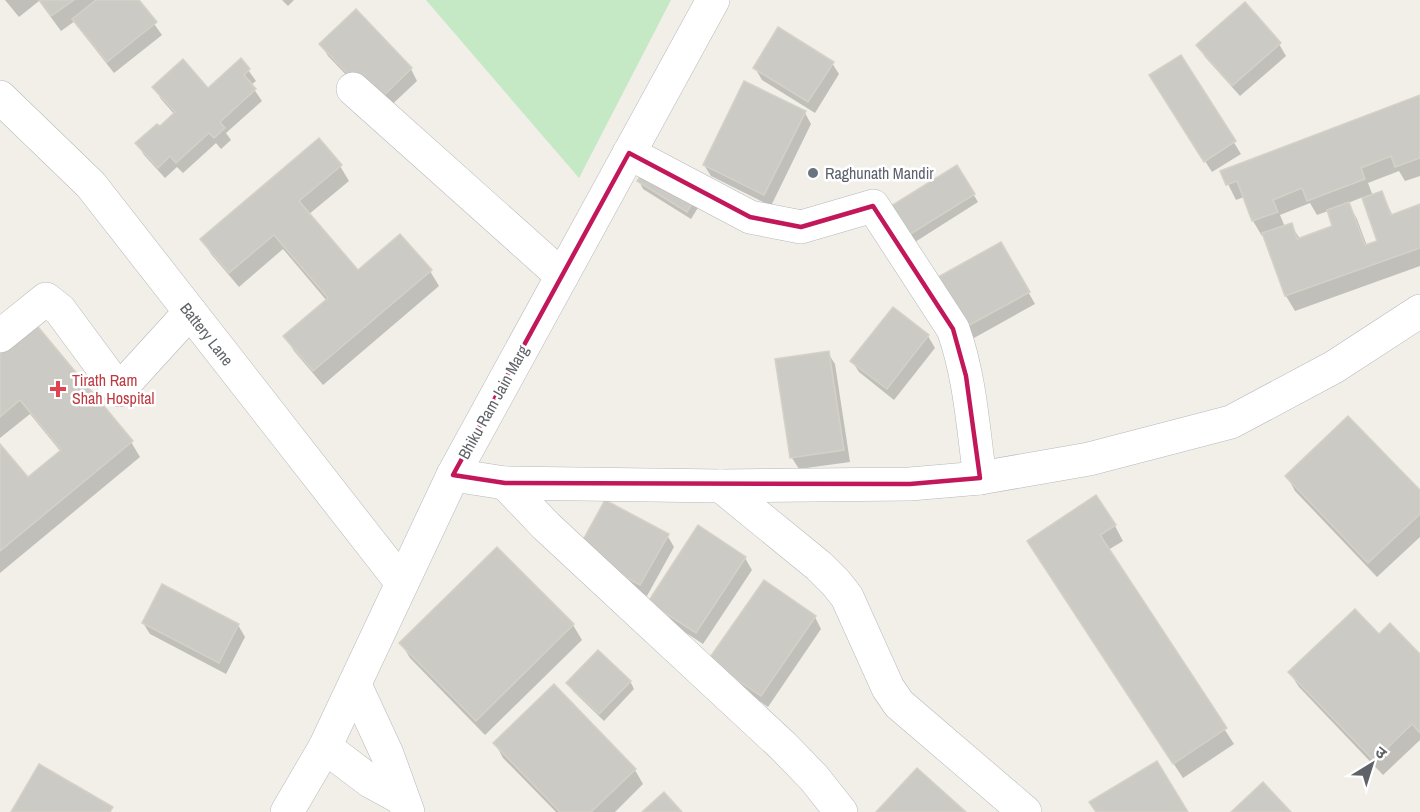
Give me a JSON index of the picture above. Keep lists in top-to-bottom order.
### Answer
{
  "streets": {
    "street": ["Battery Lane", "Bhiku Ram Jain Marg"]
  },
  "crossings": [
    ["Battery Lane", "Bhiku Ram Jain Marg"]
  ],
  "places": {
    "other": ["Raghunath Mandir"],
    "health": ["Tirath Ram Shah Hospital"]
  },
  "north": "top right"
}
